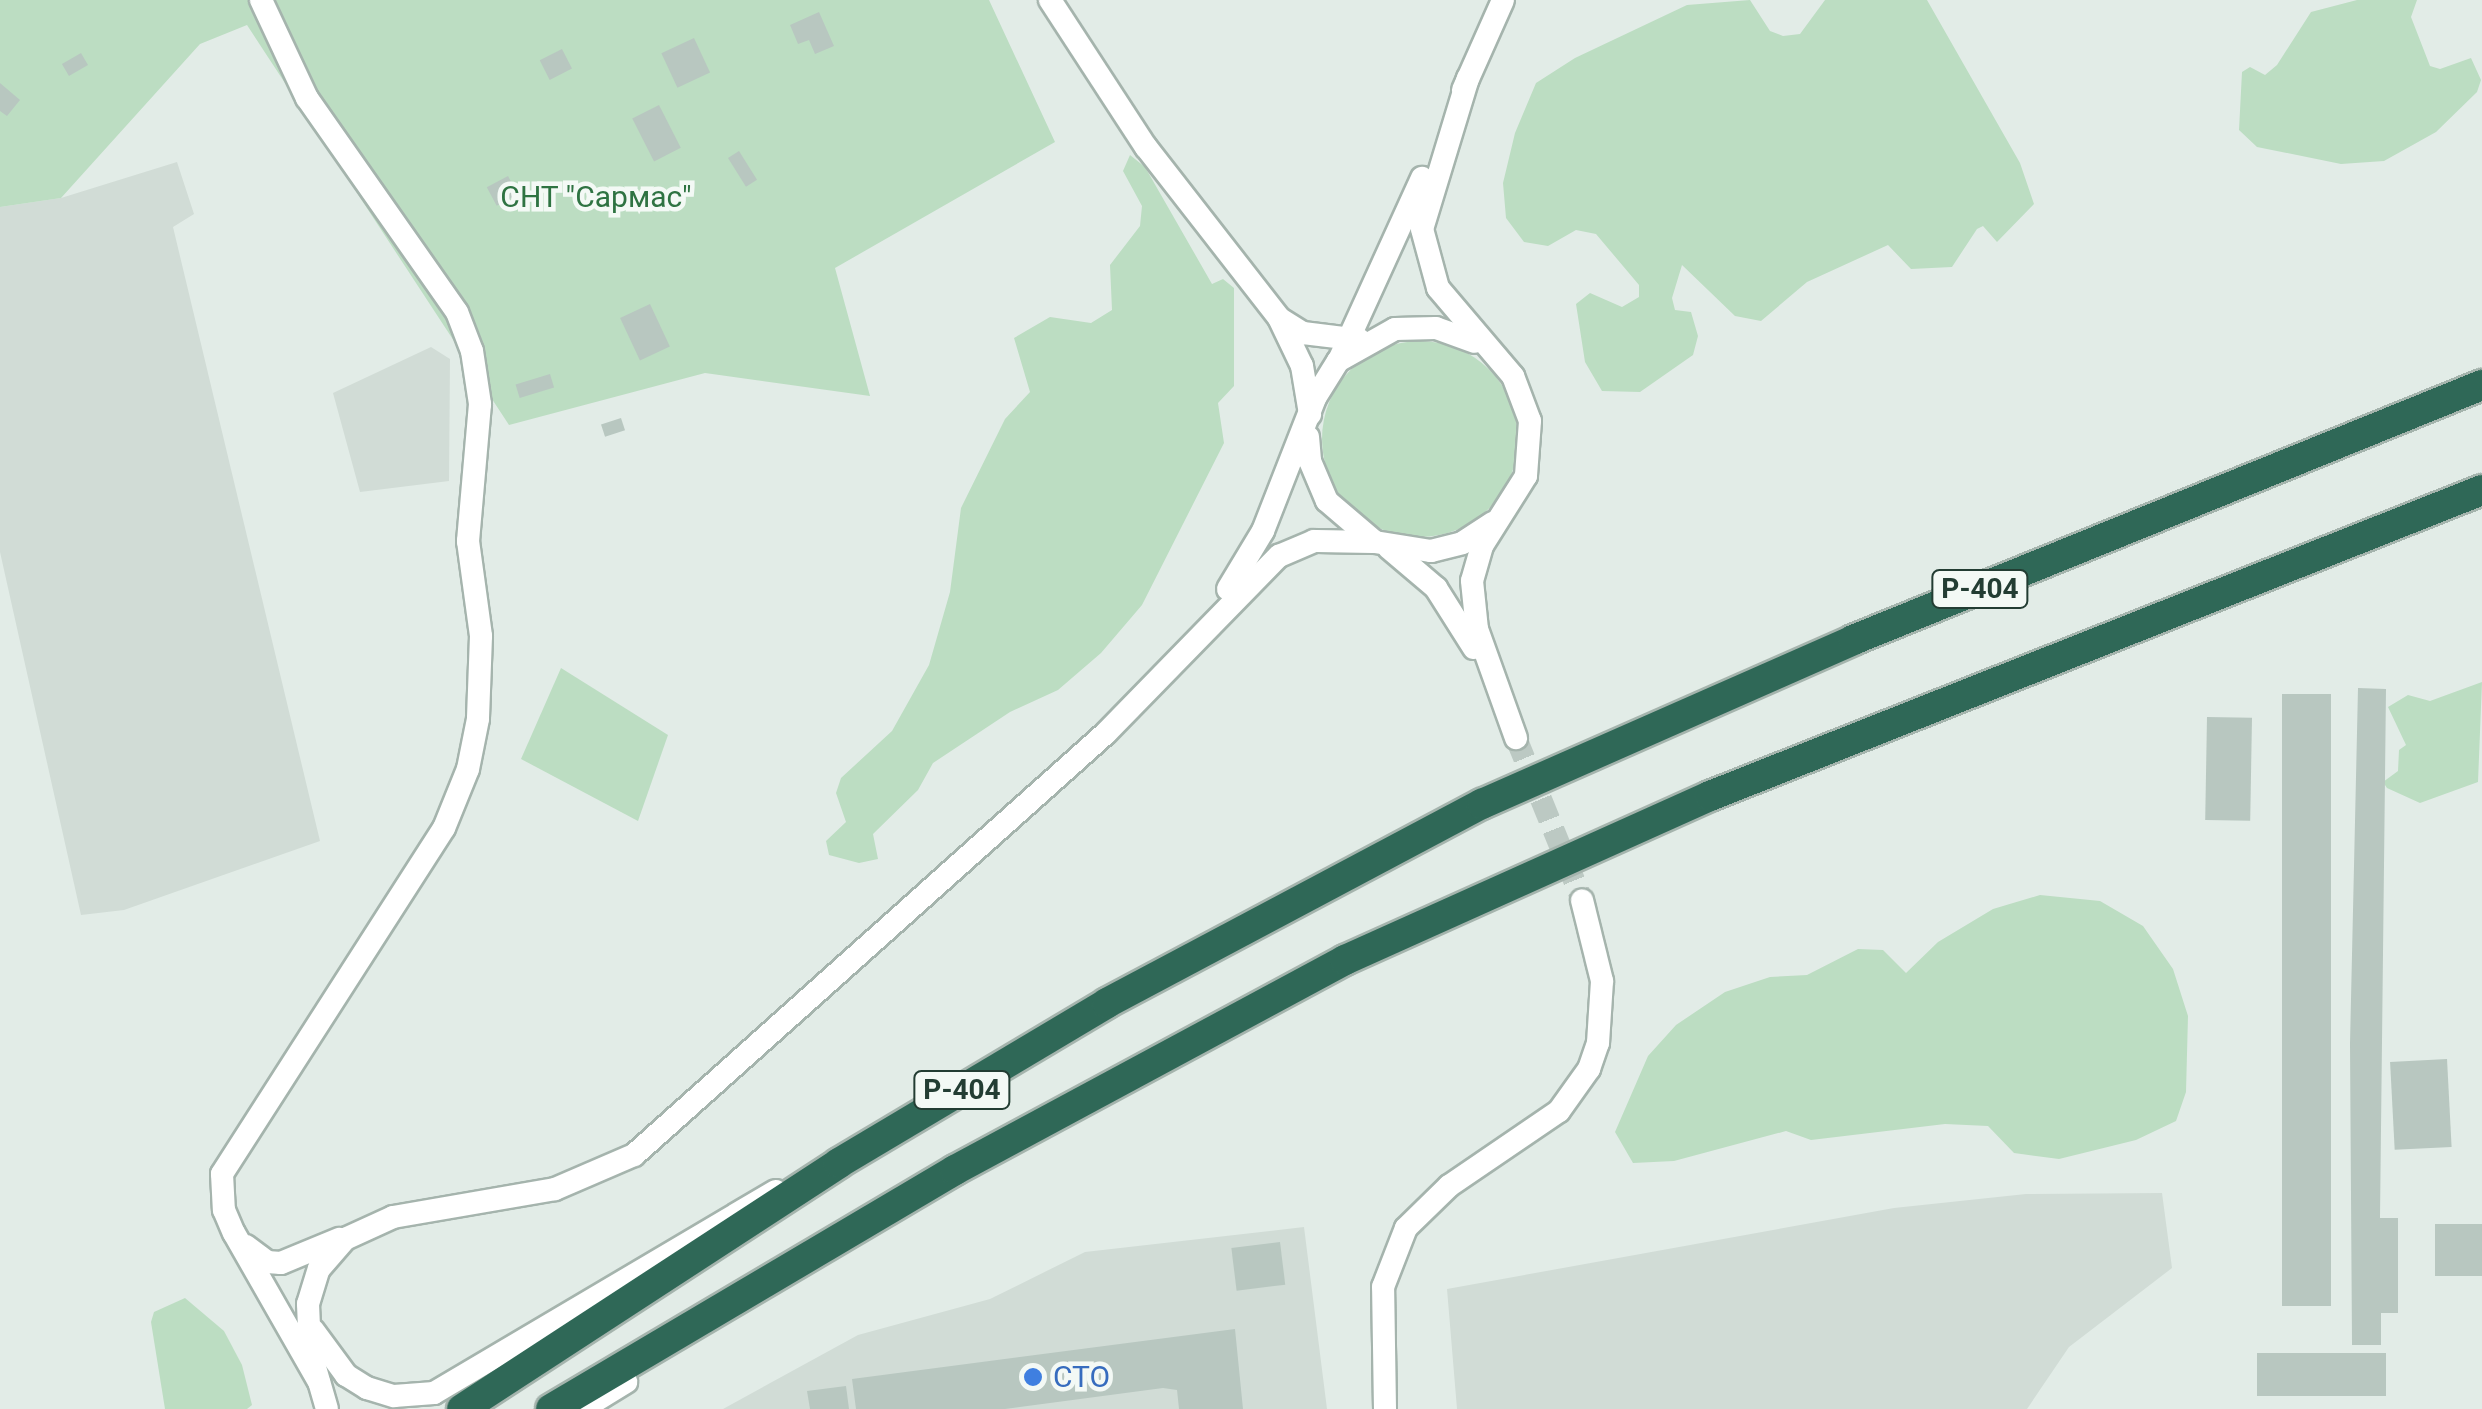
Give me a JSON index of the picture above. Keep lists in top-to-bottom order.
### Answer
{
  "streets": {
    "highway": ["Р-404"]
  },
  "parks": ["СНТ \"Сармас\""],
  "places": ["СТО"]
}
